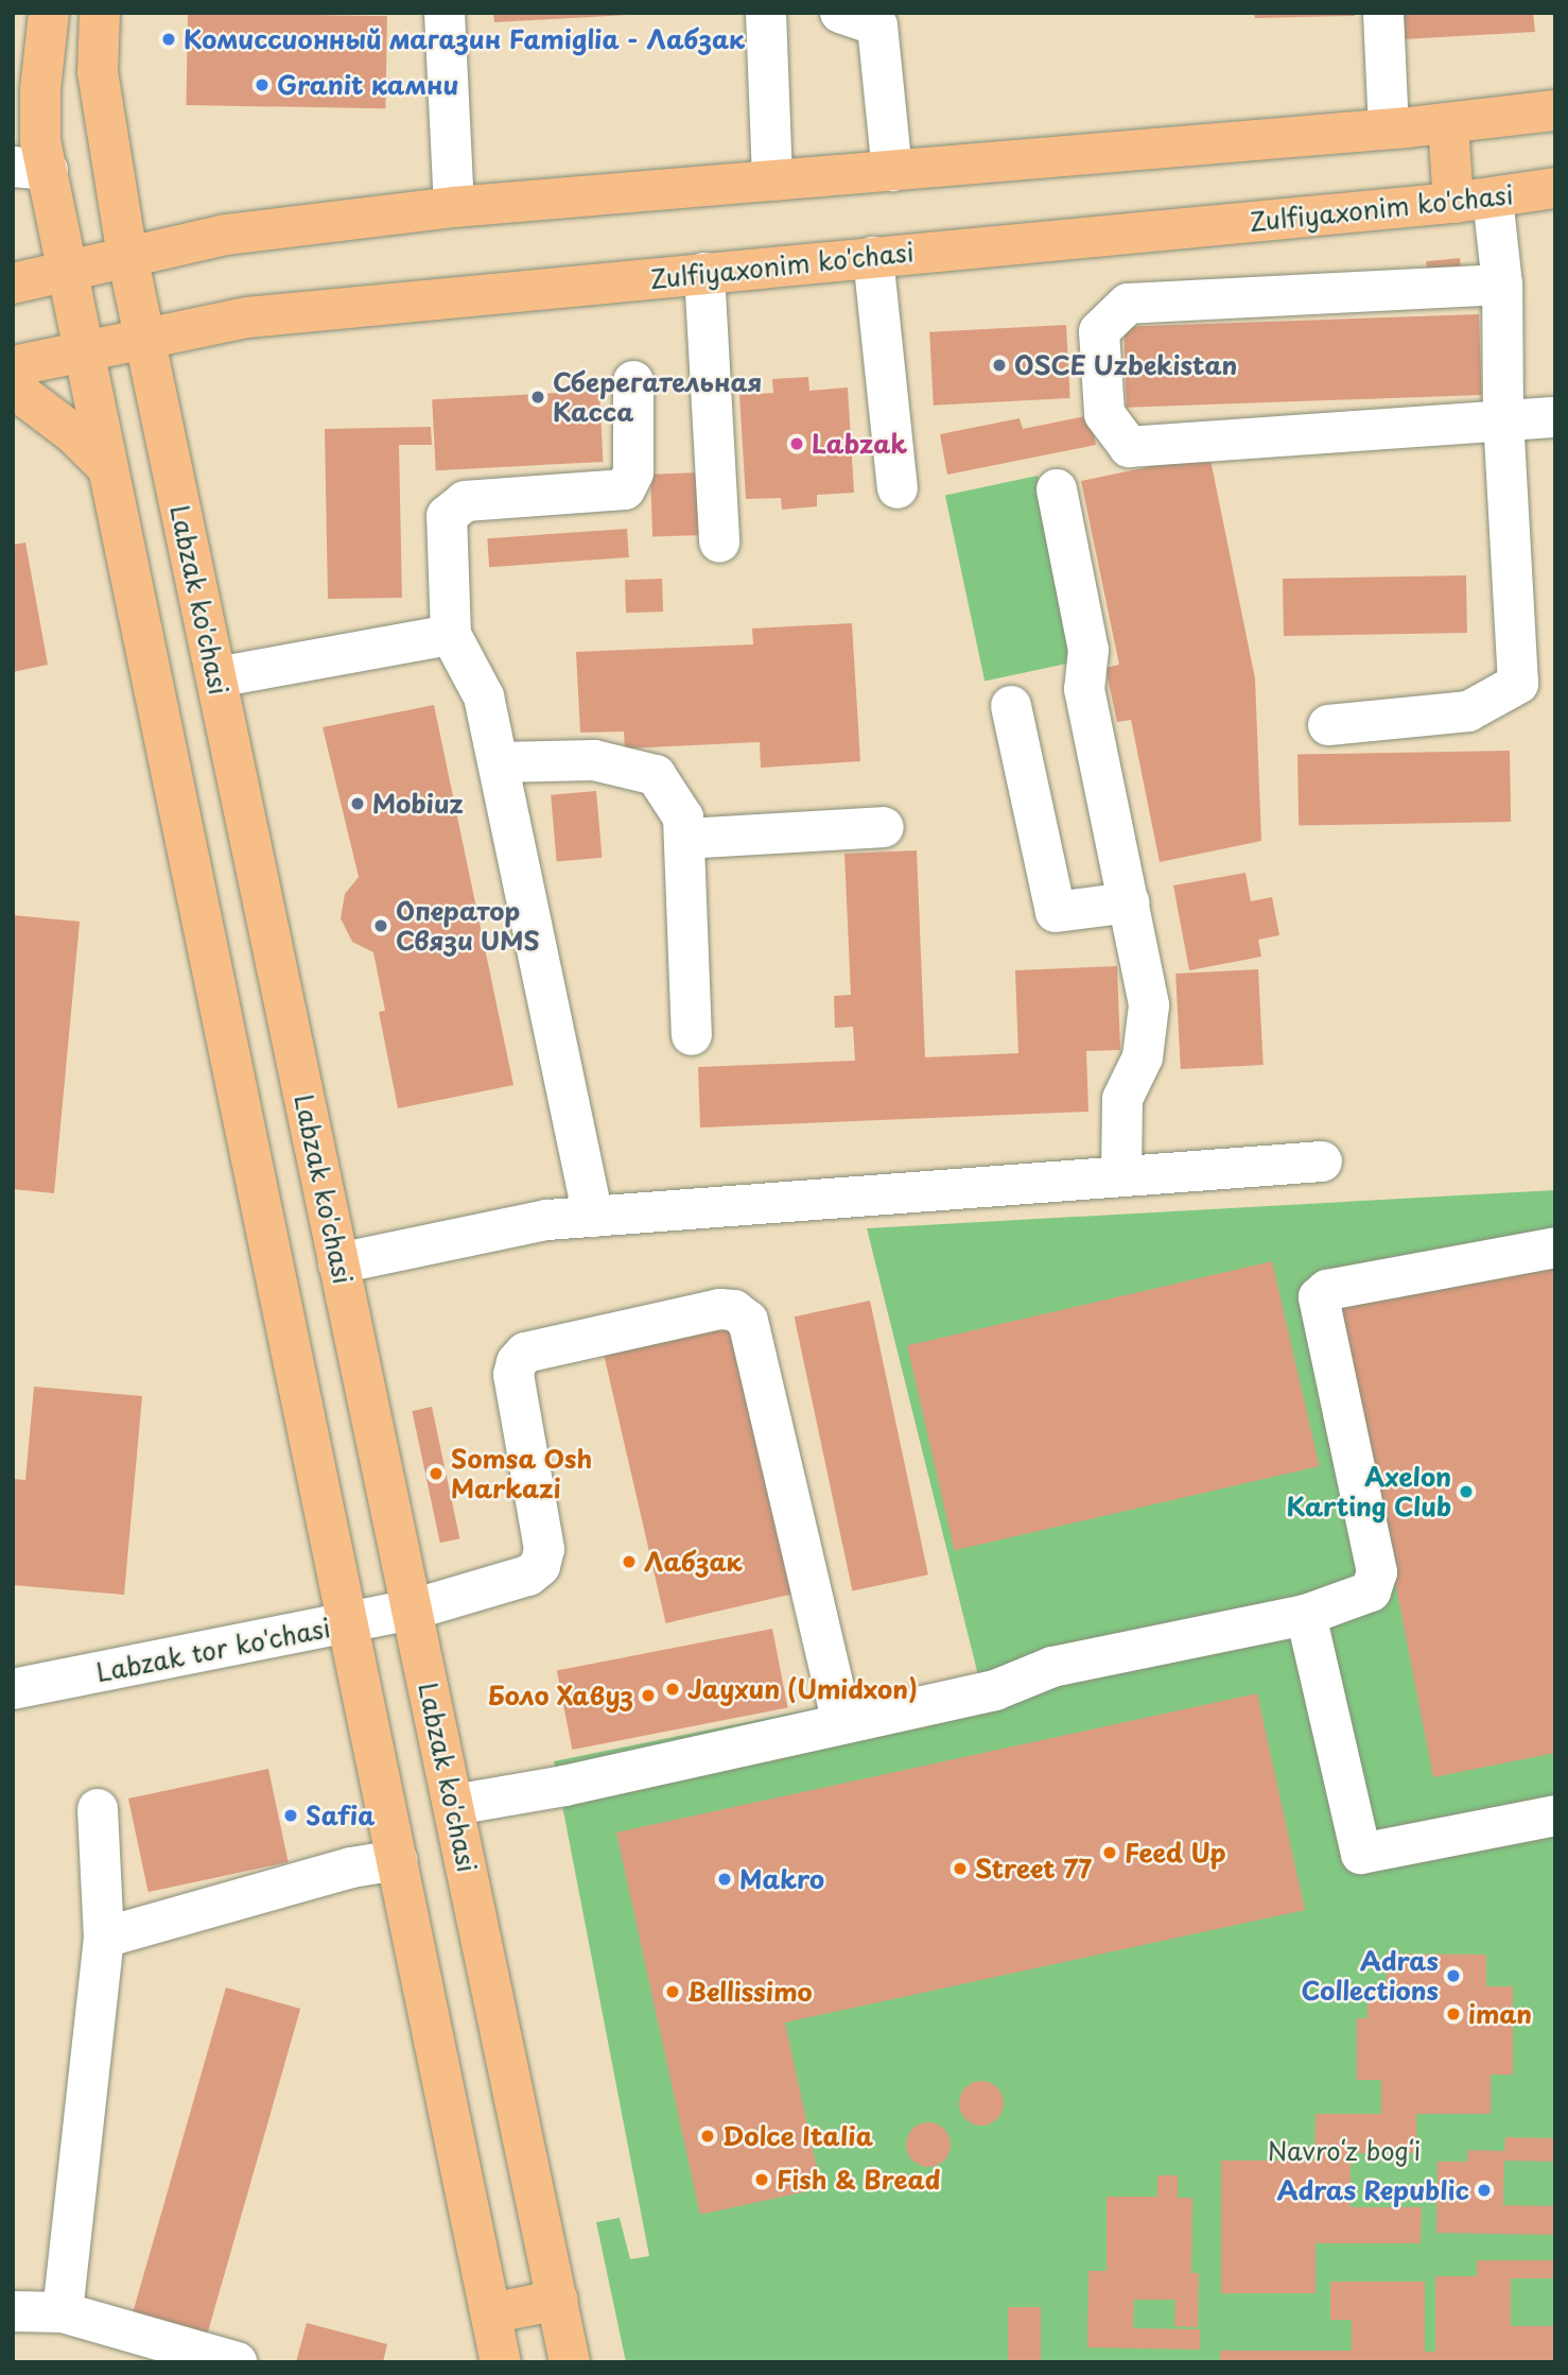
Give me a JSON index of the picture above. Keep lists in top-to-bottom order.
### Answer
{
  "streets": {
    "main road": ["Zulfiyaxonim ko'chasi", "Labzak ko'chasi"],
    "street": ["Labzak tor ko'chasi"]
  },
  "crossings": [
    ["Zulfiyaxonim ko'chasi", "Labzak ko'chasi"],
    ["Labzak ko'chasi", "Labzak tor ko'chasi"]
  ],
  "parks": ["Navroʻz bogʻi"],
  "places": [
    "Комиссионный магазин Famiglia - Лабзак",
    "Granit камни",
    "OSCE Uzbekistan",
    "Сберегательная Касса",
    "Labzak",
    "Mobiuz",
    "Оператор Связи UMS",
    "Somsa Osh Markazi",
    "Axelon Karting Club",
    "Лабзак",
    "Jayxun (Umidxon)",
    "Боло Хавуз",
    "Safia",
    "Feed Up",
    "Street 77",
    "Makro",
    "Adras Collections",
    "Bellissimo",
    "iman",
    "Dolce Italia",
    "Fish & Bread",
    "Adras Republic"
  ]
}
